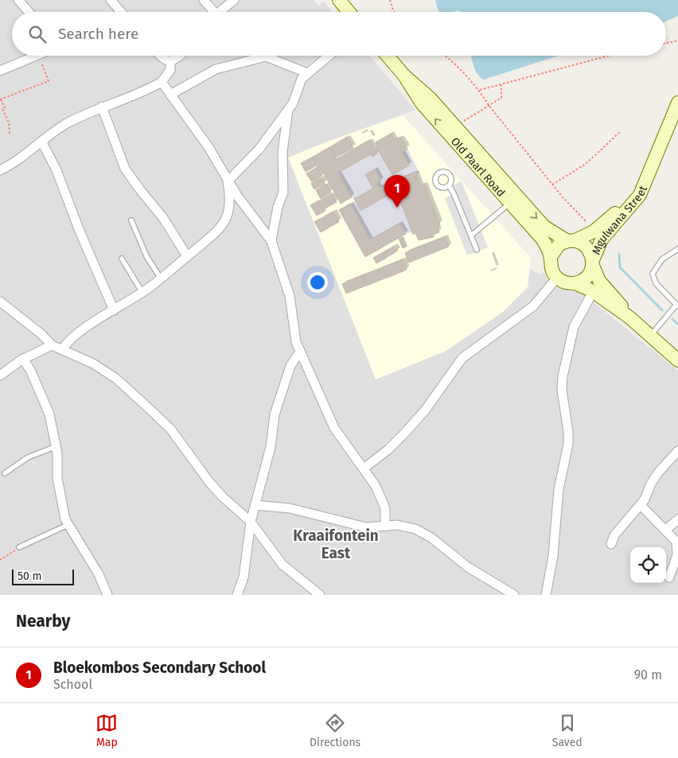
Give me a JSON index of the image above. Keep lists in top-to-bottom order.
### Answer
{
  "streets": {
    "main road": ["Old Paarl Road", "Mgulwana Street"]
  },
  "crossings": [
    ["Old Paarl Road", "Mgulwana Street"]
  ],
  "districts": ["Kraaifontein East"],
  "scale_bar": "50 m",
  "page": {
    "search": "Search here",
    "pins": "1",
    "scale": "50 m",
    "heading": "Nearby",
    "list": [
      {
        "mark": "1",
        "name": "Bloekombos Secondary School",
        "note": "School",
        "value": "90 m"
      }
    ],
    "nav": ["Map", "Directions", "Saved"]
  }
}
